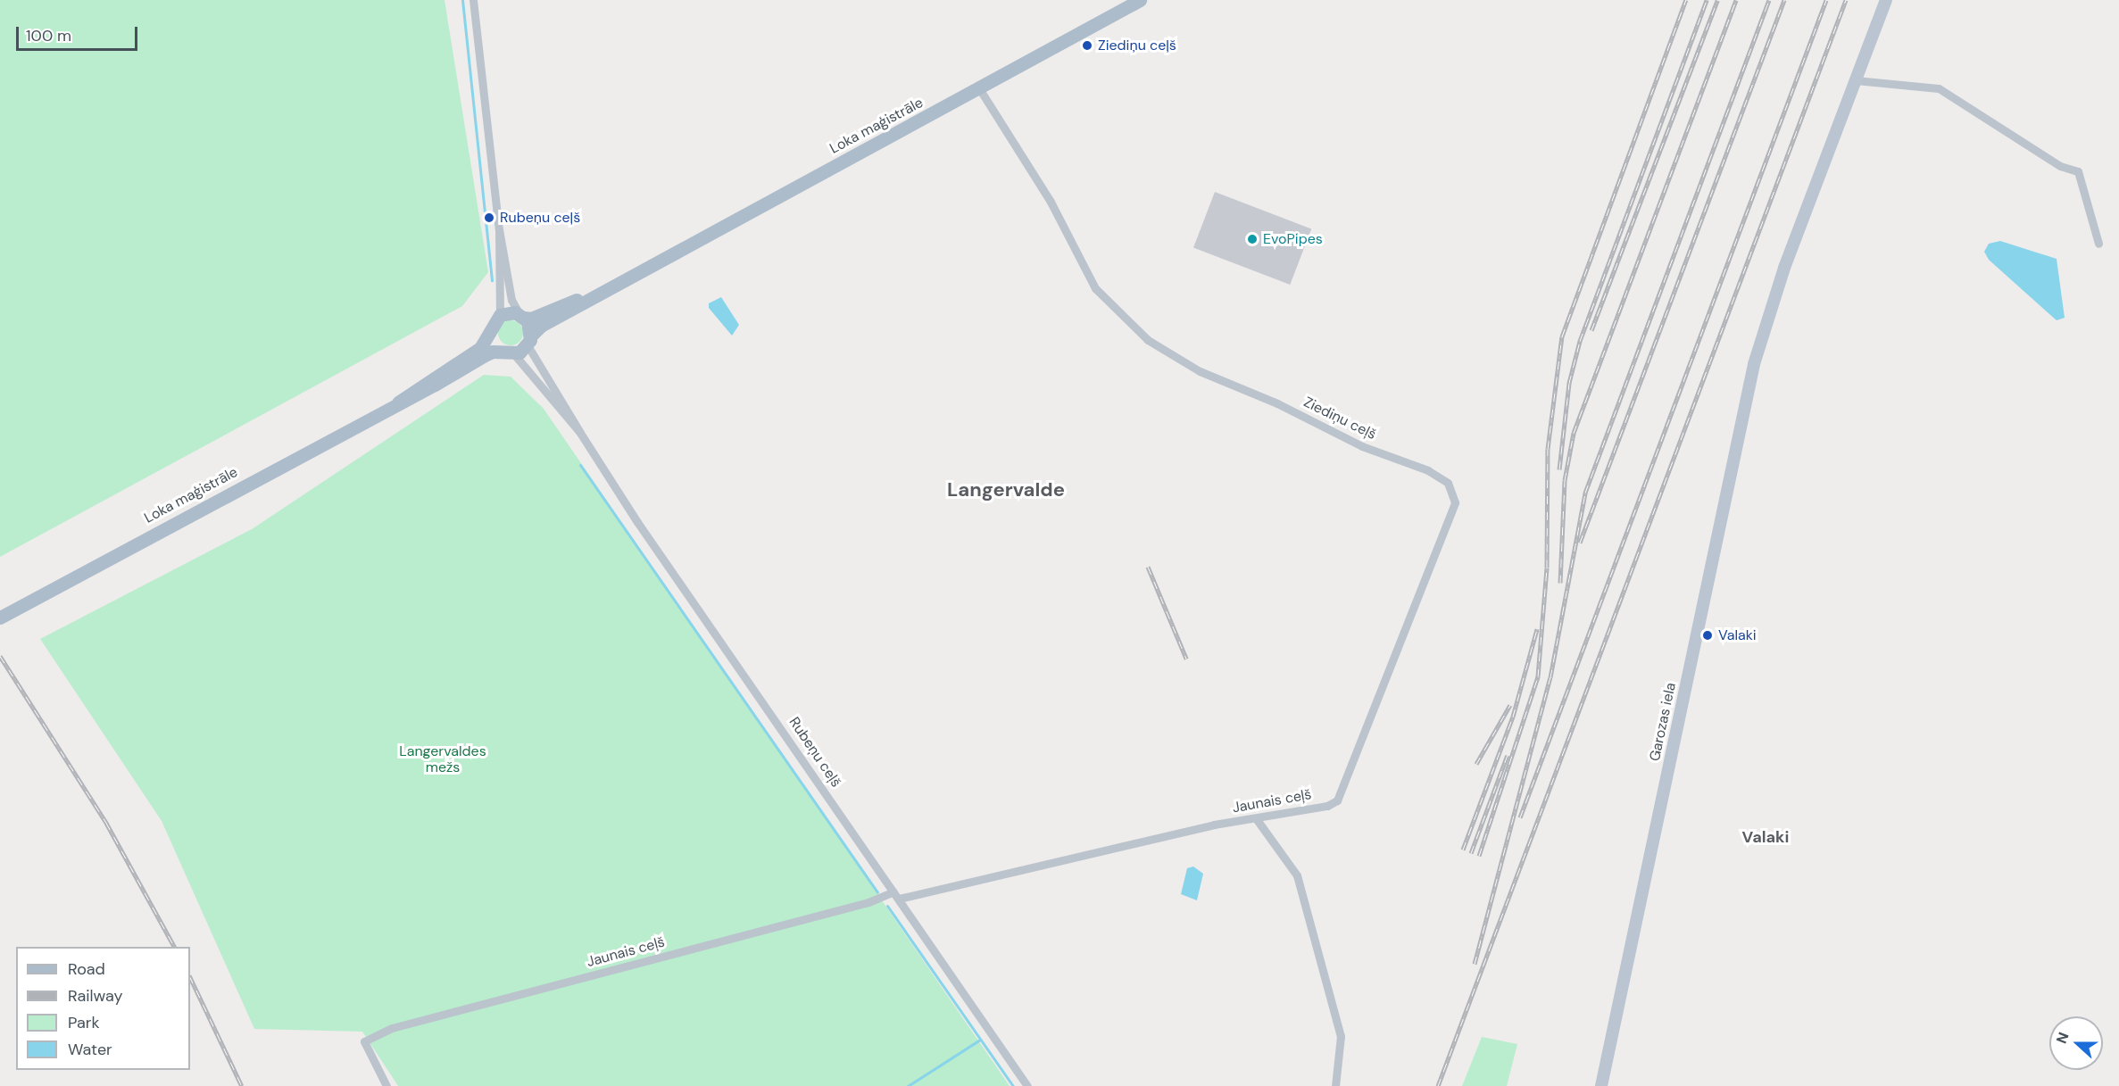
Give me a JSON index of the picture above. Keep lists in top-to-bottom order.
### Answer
{
  "streets": {
    "main road": ["Loka maģistrāle", "Garozas iela"],
    "street": ["Ziediņu ceļš", "Rubeņu ceļš", "Jaunais ceļš"]
  },
  "crossings": [
    ["Loka maģistrāle", "Ziediņu ceļš"],
    ["Loka maģistrāle", "Rubeņu ceļš"],
    ["Ziediņu ceļš", "Jaunais ceļš"],
    ["Rubeņu ceļš", "Jaunais ceļš"]
  ],
  "districts": ["Langervalde", "Valaki"],
  "parks": ["Langervaldes mežs"],
  "places": [
    "Ziediņu ceļš",
    "Rubeņu ceļš",
    "EvoPipes",
    "Valaki"
  ],
  "legend": [
    "Road",
    "Railway",
    "Park",
    "Water"
  ],
  "scale_bar": "100 m",
  "north": "left"
}
